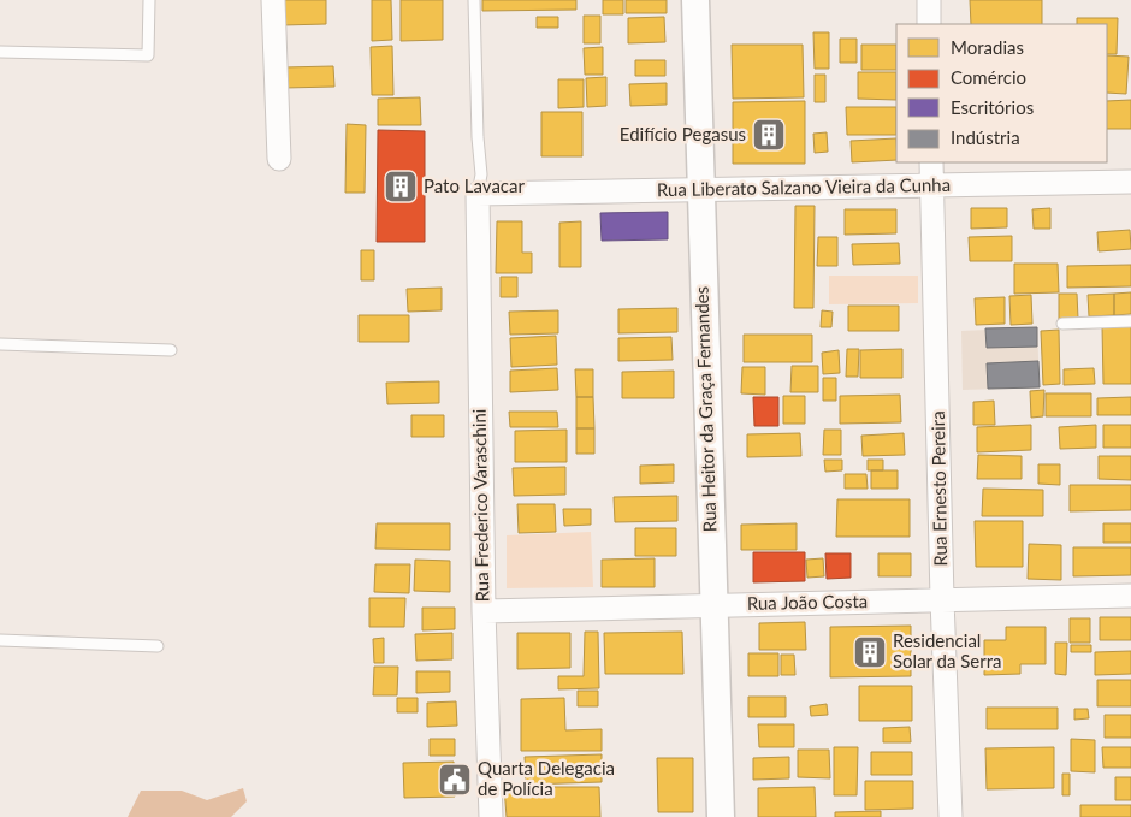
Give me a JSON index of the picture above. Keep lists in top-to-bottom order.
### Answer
{
  "streets": {
    "street": [
      "Rua Liberato Salzano Vieira da Cunha",
      "Rua Heitor da Graça Fernandes",
      "Rua Ernesto Pereira",
      "Rua Frederico Varaschini",
      "Rua João Costa"
    ]
  },
  "crossings": [
    ["Rua Liberato Salzano Vieira da Cunha", "Rua Heitor da Graça Fernandes"],
    ["Rua Liberato Salzano Vieira da Cunha", "Rua Ernesto Pereira"],
    ["Rua Liberato Salzano Vieira da Cunha", "Rua Frederico Varaschini"],
    ["Rua Heitor da Graça Fernandes", "Rua João Costa"],
    ["Rua Ernesto Pereira", "Rua João Costa"],
    ["Rua Frederico Varaschini", "Rua João Costa"]
  ],
  "places": {
    "building": ["Edifício Pegasus", "Pato Lavacar", "Residencial Solar da Serra"],
    "public building": ["Quarta Delegacia de Polícia"]
  },
  "legend": [
    "Moradias",
    "Comércio",
    "Escritórios",
    "Indústria"
  ]
}
